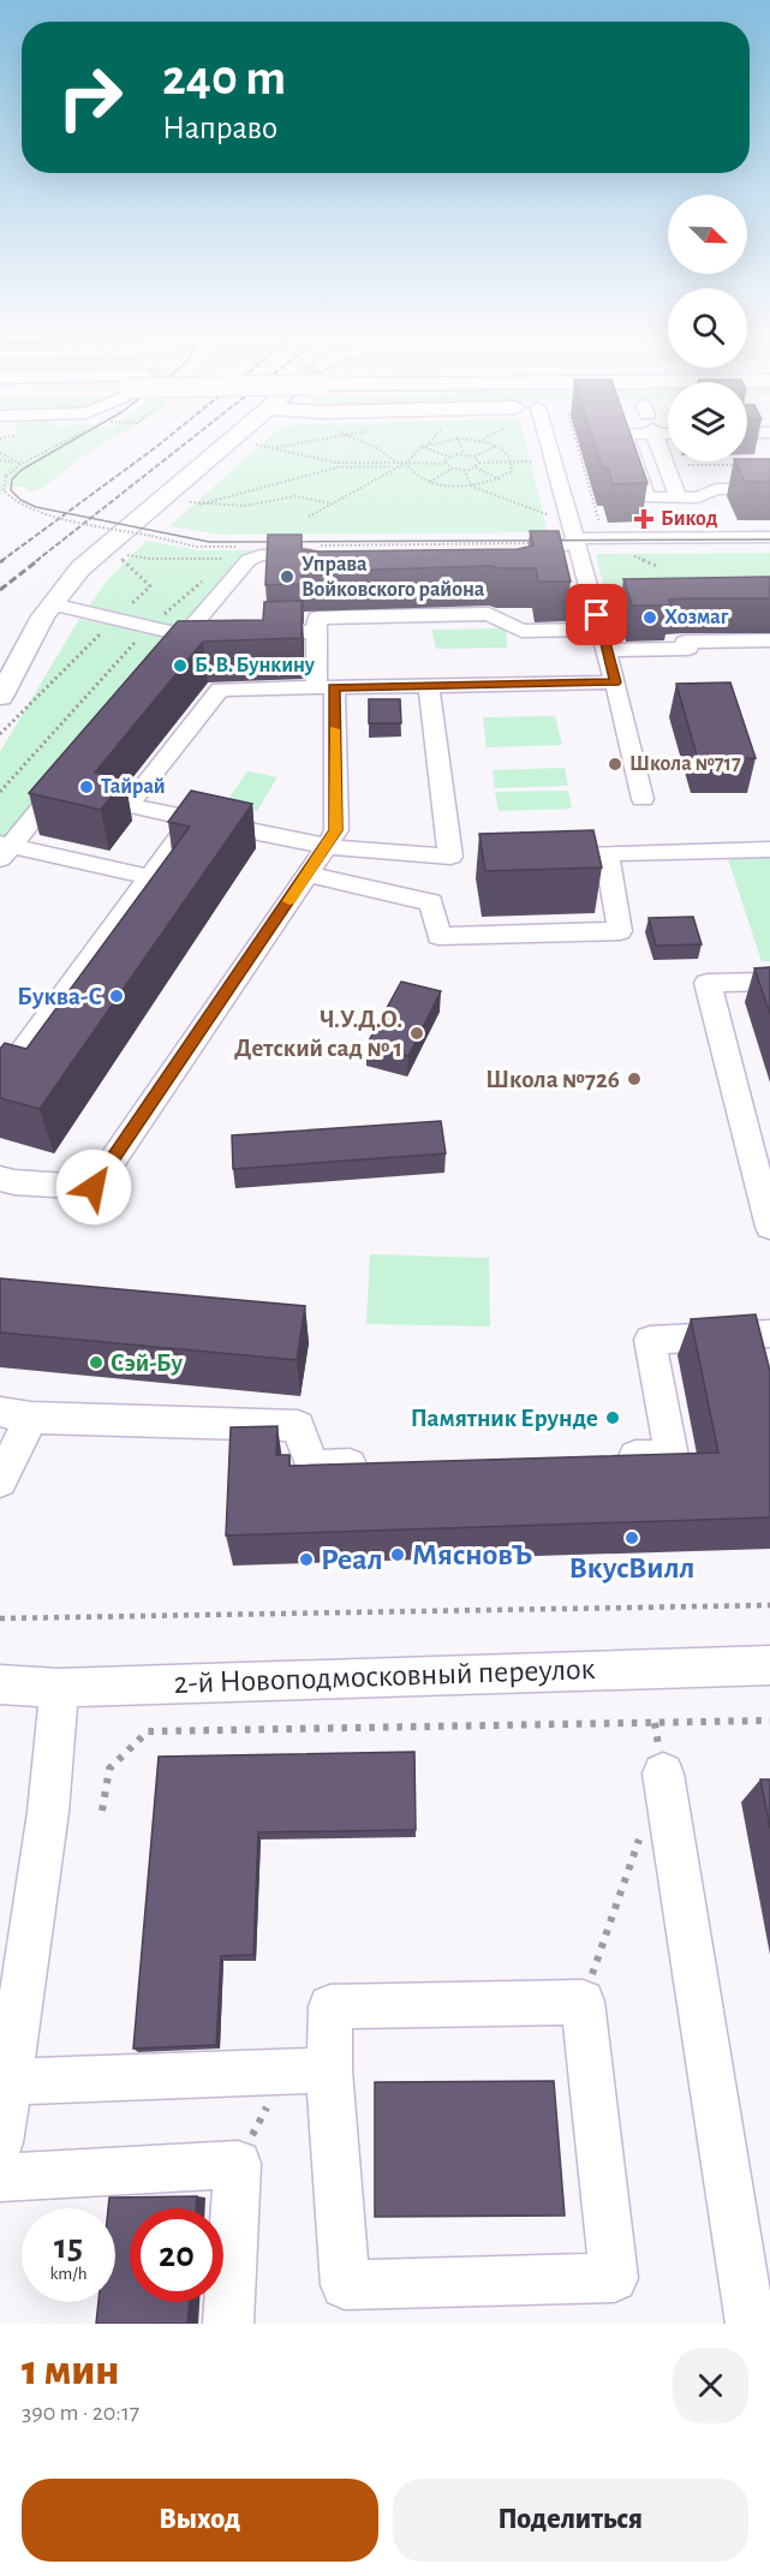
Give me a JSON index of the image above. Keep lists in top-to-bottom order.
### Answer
{
  "streets": {
    "street": ["2-й Новоподмосковный переулок"]
  },
  "places": {
    "health": ["Бикод"],
    "other": [
      "Управа Войковского района",
      "Хозмаг",
      "Б. В. Бункину",
      "Школа №717",
      "Тайрай",
      "Буква-С",
      "Ч.У.Д.О. Детский сад № 1",
      "Школа №726",
      "Сэй-Бу",
      "Памятник Ерунде",
      "ВкусВилл",
      "МясновЪ",
      "Реал"
    ]
  },
  "north": "bottom right",
  "page": {
    "turn": ["240 m", "Направо"],
    "speed": "15 km/h",
    "limit": "20",
    "heading": ["1 мин", "390 m · 20:17"],
    "buttons": ["Выход", "Поделиться"]
  }
}
